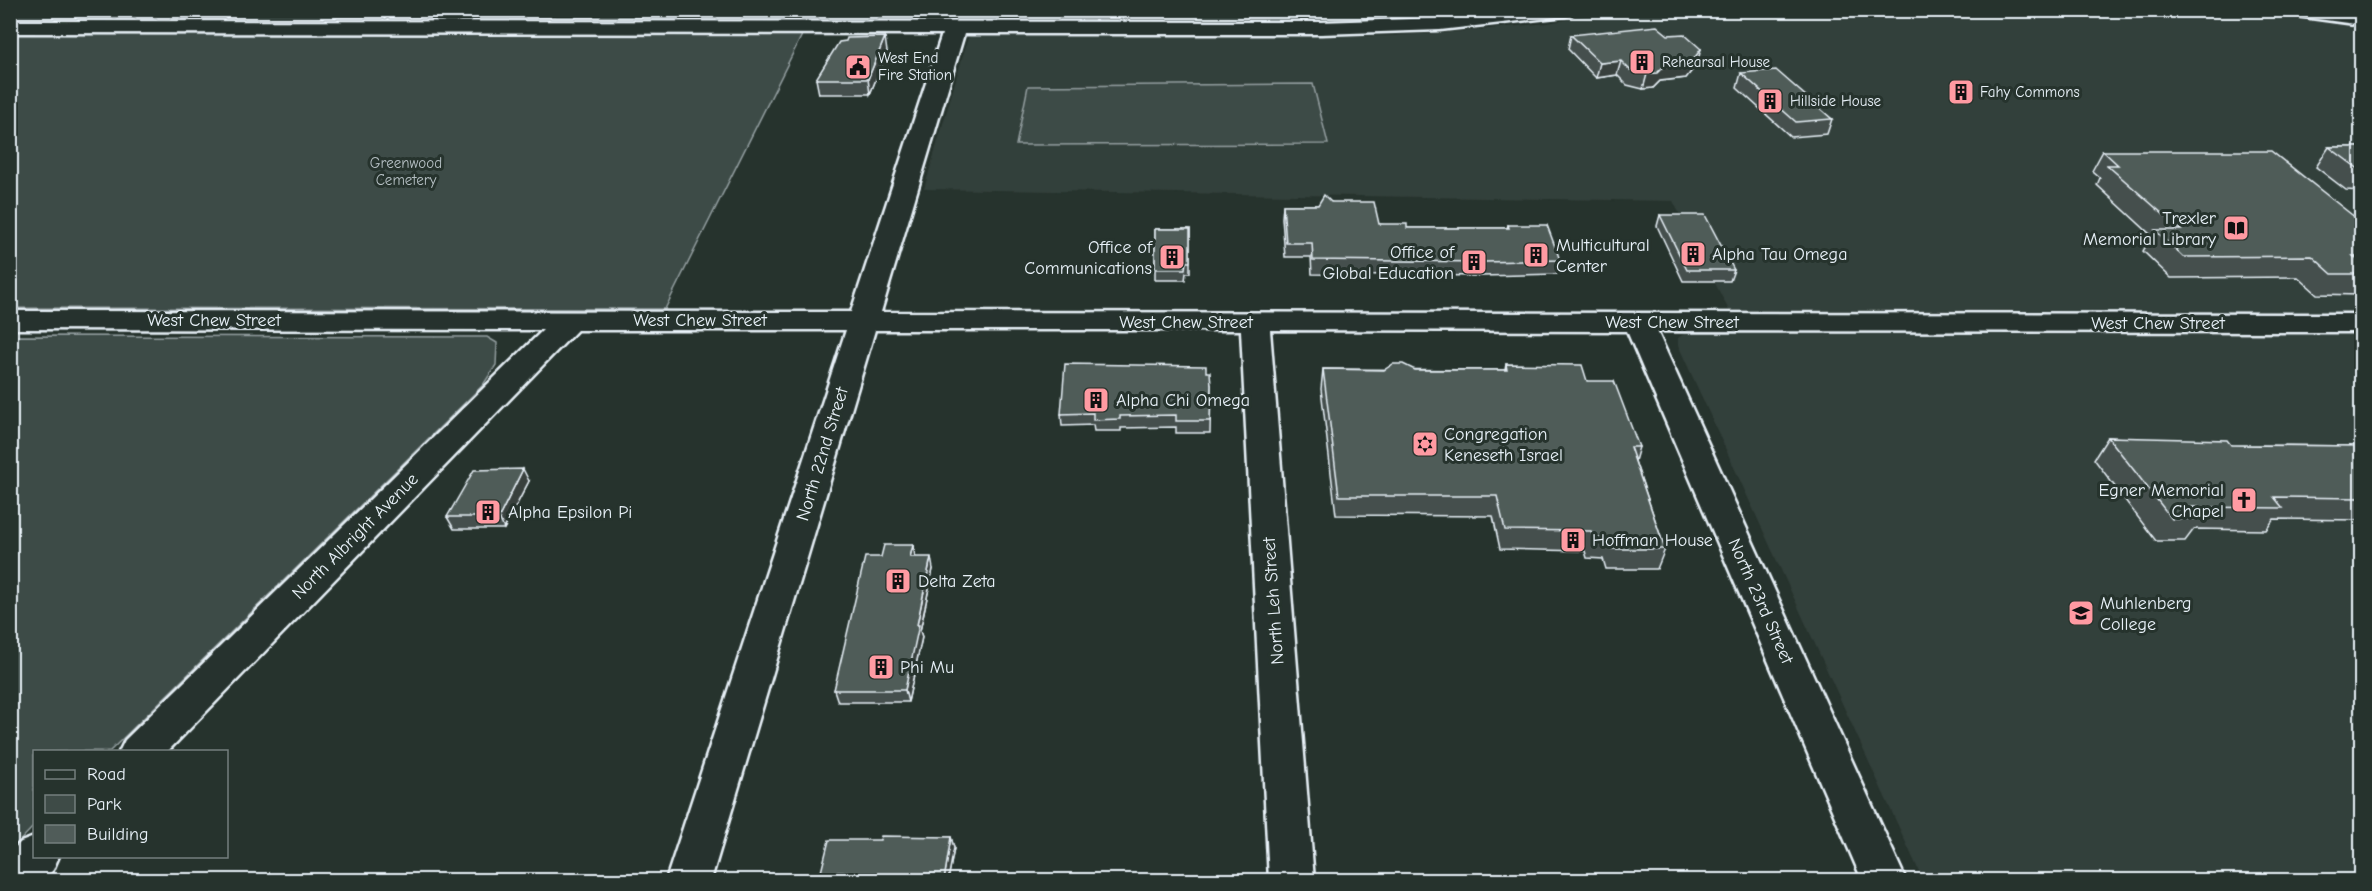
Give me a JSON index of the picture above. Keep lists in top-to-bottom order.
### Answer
{
  "streets": {
    "street": [
      "West Chew Street",
      "North 22nd Street",
      "North Albright Avenue",
      "North Leh Street",
      "North 23rd Street"
    ]
  },
  "crossings": [
    ["West Chew Street", "North 22nd Street"],
    ["West Chew Street", "North Albright Avenue"],
    ["West Chew Street", "North Leh Street"],
    ["West Chew Street", "North 23rd Street"]
  ],
  "parks": ["Greenwood Cemetery"],
  "places": {
    "building": [
      "Rehearsal House",
      "Fahy Commons",
      "Hillside House",
      "Alpha Tau Omega",
      "Multicultural Center",
      "Office of Communications",
      "Office of Global Education",
      "Alpha Chi Omega",
      "Alpha Epsilon Pi",
      "Hoffman House",
      "Delta Zeta",
      "Phi Mu"
    ],
    "public building": ["West End Fire Station"],
    "library": ["Trexler Memorial Library"],
    "synagogue": ["Congregation Keneseth Israel"],
    "church": ["Egner Memorial Chapel"],
    "school or university": ["Muhlenberg College"]
  },
  "legend": ["Road", "Park", "Building"]
}
